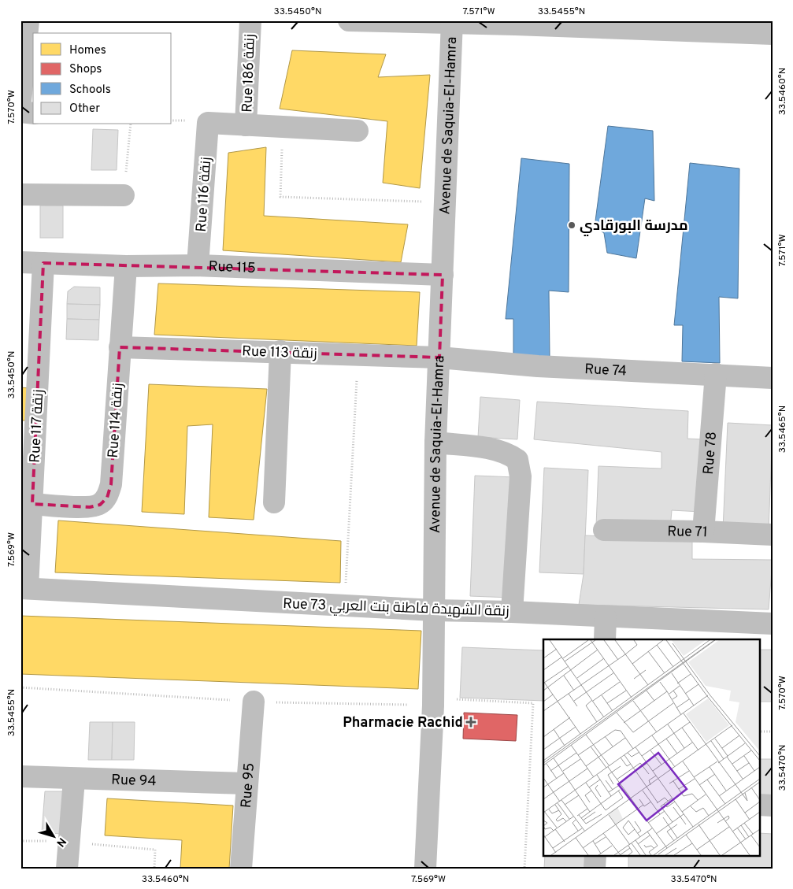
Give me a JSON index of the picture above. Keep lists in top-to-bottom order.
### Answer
{
  "streets": {
    "street": [
      "Rue 186 زنقة",
      "Avenue de Saquia-El-Hamra",
      "Rue 116 زنقة",
      "Rue 115",
      "Rue 113 زنقة",
      "Rue 74",
      "Rue 114 زنقة",
      "Rue 117 زنقة",
      "Rue 78",
      "Rue 71",
      "Rue 73 زنقة الشهيدة فاطنة بنت العربي",
      "Rue 94",
      "Rue 95"
    ]
  },
  "crossings": [
    ["Rue 186 زنقة", "Rue 116 زنقة"],
    ["Avenue de Saquia-El-Hamra", "Rue 115"],
    ["Avenue de Saquia-El-Hamra", "Rue 113 زنقة"],
    ["Avenue de Saquia-El-Hamra", "Rue 74"],
    ["Avenue de Saquia-El-Hamra", "Rue 73 زنقة الشهيدة فاطنة بنت العربي"],
    ["Rue 116 زنقة", "Rue 115"],
    ["Rue 115", "Rue 114 زنقة"],
    ["Rue 115", "Rue 117 زنقة"],
    ["Rue 113 زنقة", "Rue 74"],
    ["Rue 113 زنقة", "Rue 114 زنقة"],
    ["Rue 74", "Rue 78"],
    ["Rue 114 زنقة", "Rue 117 زنقة"],
    ["Rue 117 زنقة", "Rue 73 زنقة الشهيدة فاطنة بنت العربي"],
    ["Rue 78", "Rue 71"],
    ["Rue 94", "Rue 95"]
  ],
  "places": {
    "other": ["مدرسة البورقادي"],
    "health": ["Pharmacie Rachid"]
  },
  "legend": [
    "Homes",
    "Shops",
    "Schools",
    "Other"
  ],
  "north": "bottom right",
  "coordinates": [
    "33.5450°N",
    "7.571°W",
    "33.5455°N",
    "33.5460°N",
    "7.570°W",
    "33.5465°N",
    "7.569°W",
    "33.5470°N"
  ]
}
